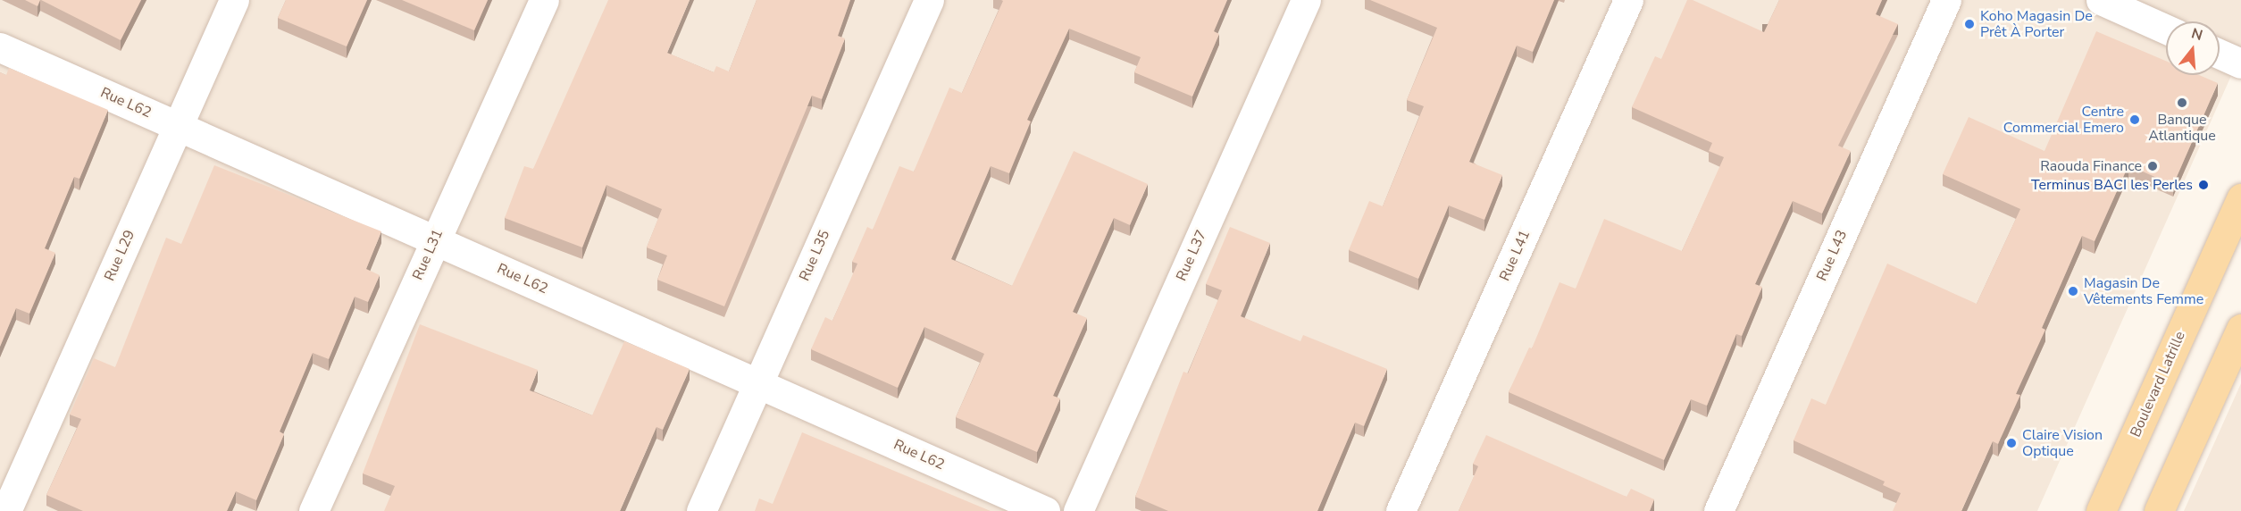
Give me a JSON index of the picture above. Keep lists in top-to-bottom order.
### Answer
{
  "streets": {
    "main road": ["Boulevard Latrille"],
    "street": [
      "Rue L62",
      "Rue L31",
      "Rue L29",
      "Rue L35",
      "Rue L37",
      "Rue L41",
      "Rue L43"
    ]
  },
  "crossings": [
    ["Rue L62", "Rue L31"],
    ["Rue L62", "Rue L29"],
    ["Rue L62", "Rue L35"]
  ],
  "places": [
    "Koho Magasin De Prêt À Porter",
    "Banque Atlantique",
    "Centre Commercial Emero",
    "Raouda Finance",
    "Terminus BACI les Perles",
    "Magasin De Vêtements Femme",
    "Claire Vision Optique"
  ],
  "north": "top"
}
